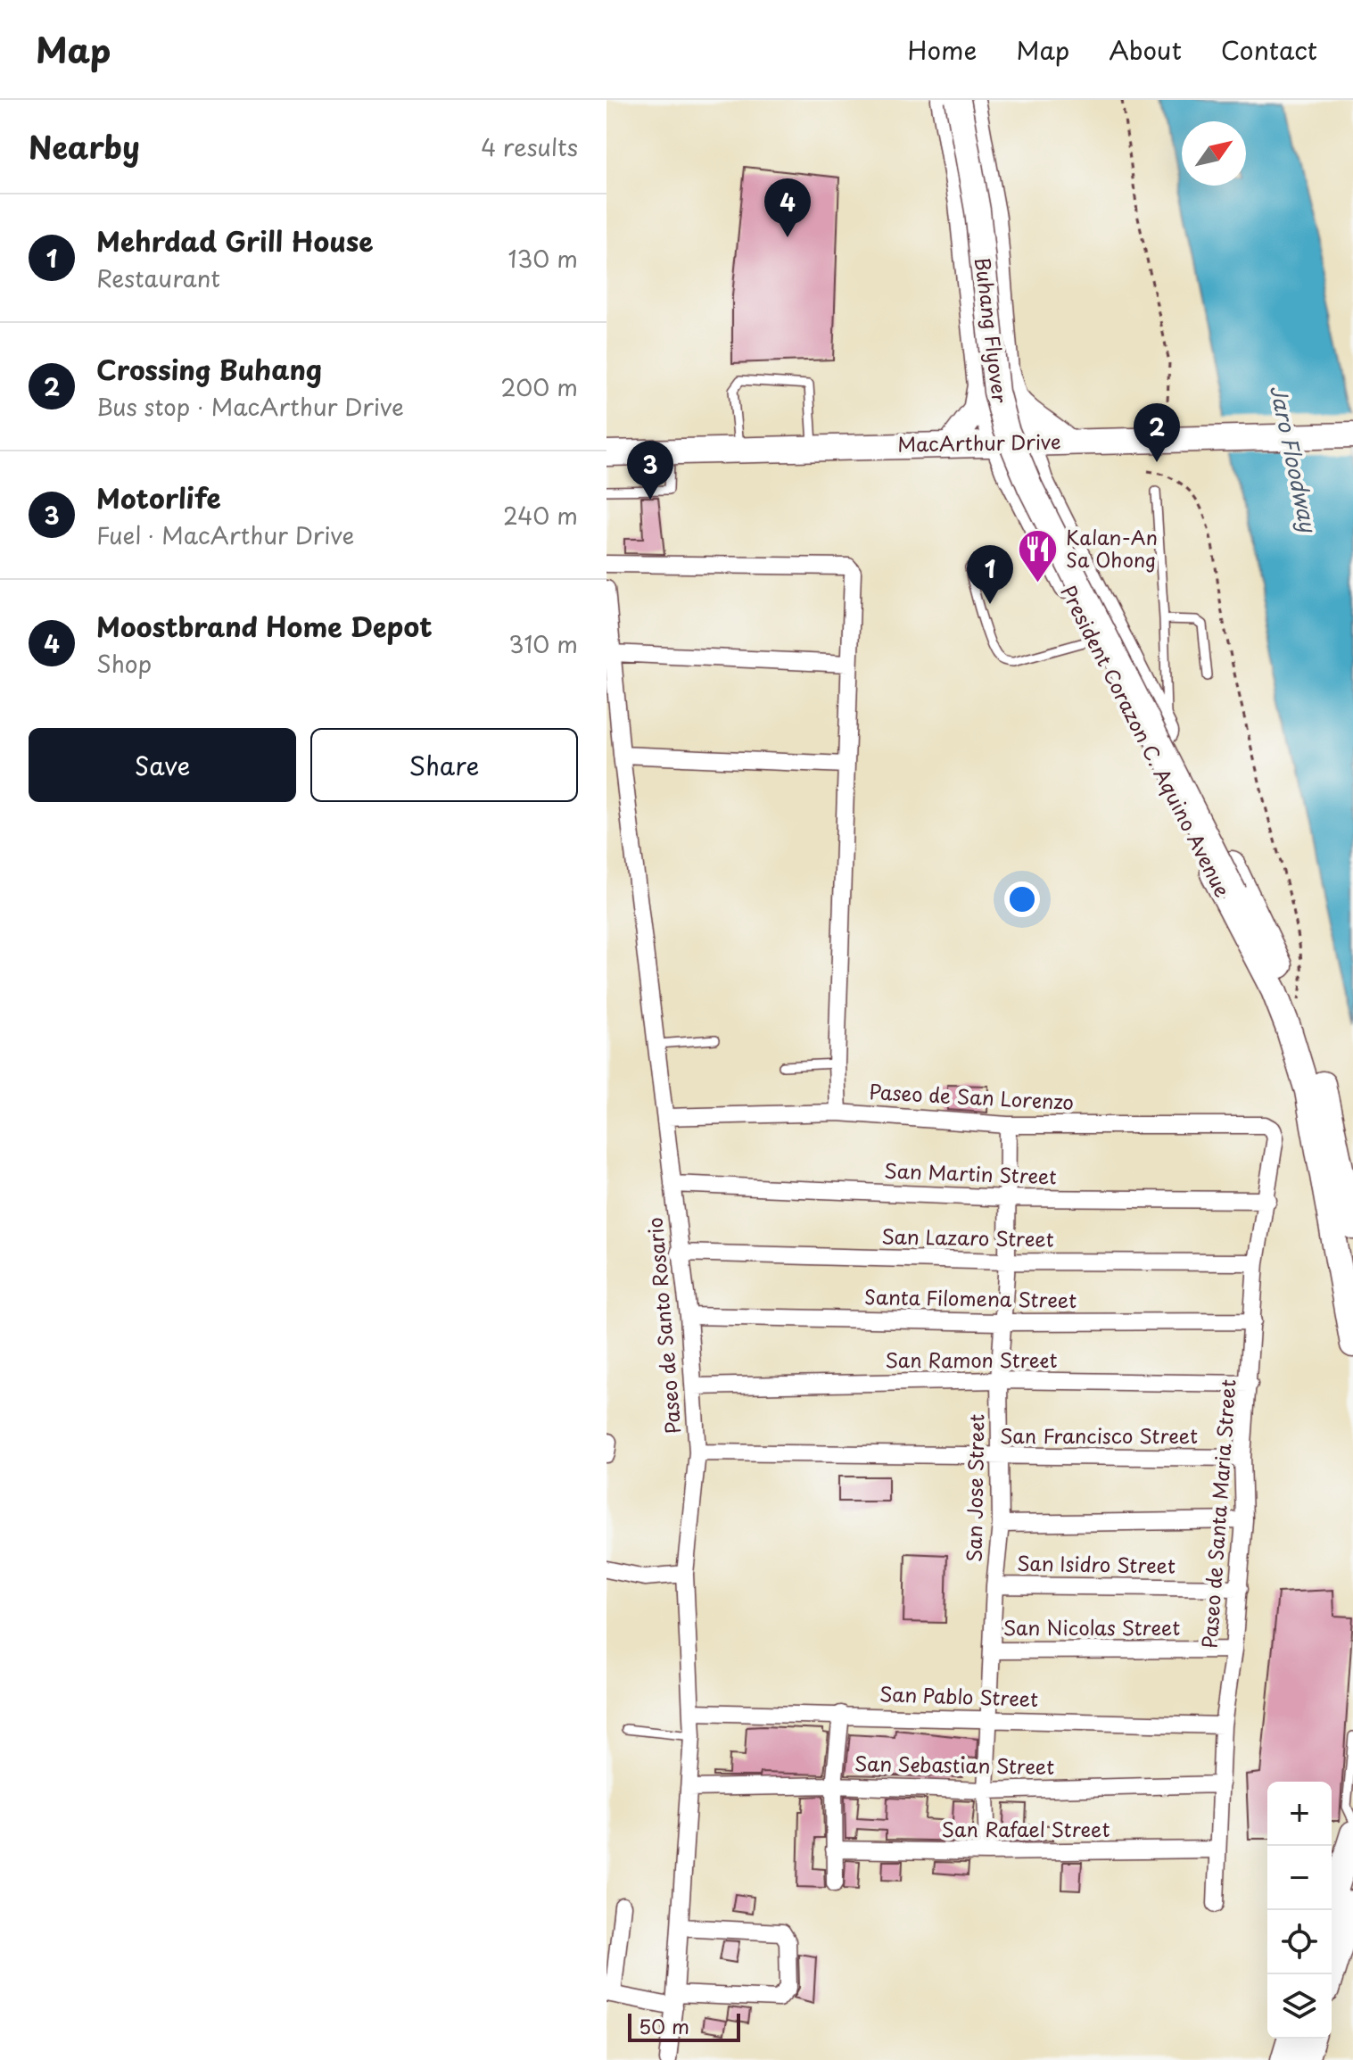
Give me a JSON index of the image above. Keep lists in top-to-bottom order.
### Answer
{
  "streets": {
    "main road": ["Buhang Flyover", "MacArthur Drive", "President Corazon C. Aquino Avenue"],
    "street": [
      "Paseo de San Lorenzo",
      "San Martin Street",
      "San Lazaro Street",
      "Santa Filomena Street",
      "Paseo de Santo Rosario",
      "San Ramon Street",
      "San Francisco Street",
      "San Jose Street",
      "Paseo de Santa Maria Street",
      "San Isidro Street",
      "San Nicolas Street",
      "San Pablo Street",
      "San Sebastian Street",
      "San Rafael Street"
    ]
  },
  "crossings": [
    ["Buhang Flyover", "President Corazon C. Aquino Avenue"],
    ["MacArthur Drive", "President Corazon C. Aquino Avenue"],
    ["Paseo de San Lorenzo", "Paseo de Santo Rosario"],
    ["Paseo de San Lorenzo", "San Jose Street"],
    ["Paseo de San Lorenzo", "Paseo de Santa Maria Street"],
    ["San Martin Street", "Paseo de Santo Rosario"],
    ["San Martin Street", "San Jose Street"],
    ["San Martin Street", "Paseo de Santa Maria Street"],
    ["San Lazaro Street", "Paseo de Santo Rosario"],
    ["San Lazaro Street", "San Jose Street"],
    ["San Lazaro Street", "Paseo de Santa Maria Street"],
    ["Santa Filomena Street", "Paseo de Santo Rosario"],
    ["Santa Filomena Street", "San Jose Street"],
    ["Santa Filomena Street", "Paseo de Santa Maria Street"],
    ["Paseo de Santo Rosario", "San Ramon Street"],
    ["Paseo de Santo Rosario", "San Francisco Street"],
    ["Paseo de Santo Rosario", "San Pablo Street"],
    ["Paseo de Santo Rosario", "San Sebastian Street"],
    ["San Ramon Street", "San Jose Street"],
    ["San Ramon Street", "Paseo de Santa Maria Street"],
    ["San Francisco Street", "San Jose Street"],
    ["San Francisco Street", "Paseo de Santa Maria Street"],
    ["San Jose Street", "San Isidro Street"],
    ["San Jose Street", "San Nicolas Street"],
    ["San Jose Street", "San Pablo Street"],
    ["San Jose Street", "San Sebastian Street"],
    ["San Jose Street", "San Rafael Street"],
    ["Paseo de Santa Maria Street", "San Isidro Street"],
    ["Paseo de Santa Maria Street", "San Nicolas Street"],
    ["Paseo de Santa Maria Street", "San Pablo Street"],
    ["Paseo de Santa Maria Street", "San Sebastian Street"],
    ["Paseo de Santa Maria Street", "San Rafael Street"]
  ],
  "water": ["Jaro Floodway"],
  "places": {
    "restaurant": ["Kalan-An Sa Ohong"]
  },
  "scale_bar": "50 m",
  "north": "top right",
  "page": {
    "header": "Map",
    "nav": [
      "Home",
      "Map",
      "About",
      "Contact"
    ],
    "heading": ["Nearby", "4 results"],
    "pins": [
      "4",
      "2",
      "3",
      "1"
    ],
    "list": [
      {
        "mark": "1",
        "name": "Mehrdad Grill House",
        "note": "Restaurant",
        "value": "130 m"
      },
      {
        "mark": "2",
        "name": "Crossing Buhang",
        "note": "Bus stop · MacArthur Drive",
        "value": "200 m"
      },
      {
        "mark": "3",
        "name": "Motorlife",
        "note": "Fuel · MacArthur Drive",
        "value": "240 m"
      },
      {
        "mark": "4",
        "name": "Moostbrand Home Depot",
        "note": "Shop",
        "value": "310 m"
      }
    ],
    "buttons": ["Save", "Share"],
    "map_buttons": ["+", "−"],
    "scale": "50 m"
  }
}
